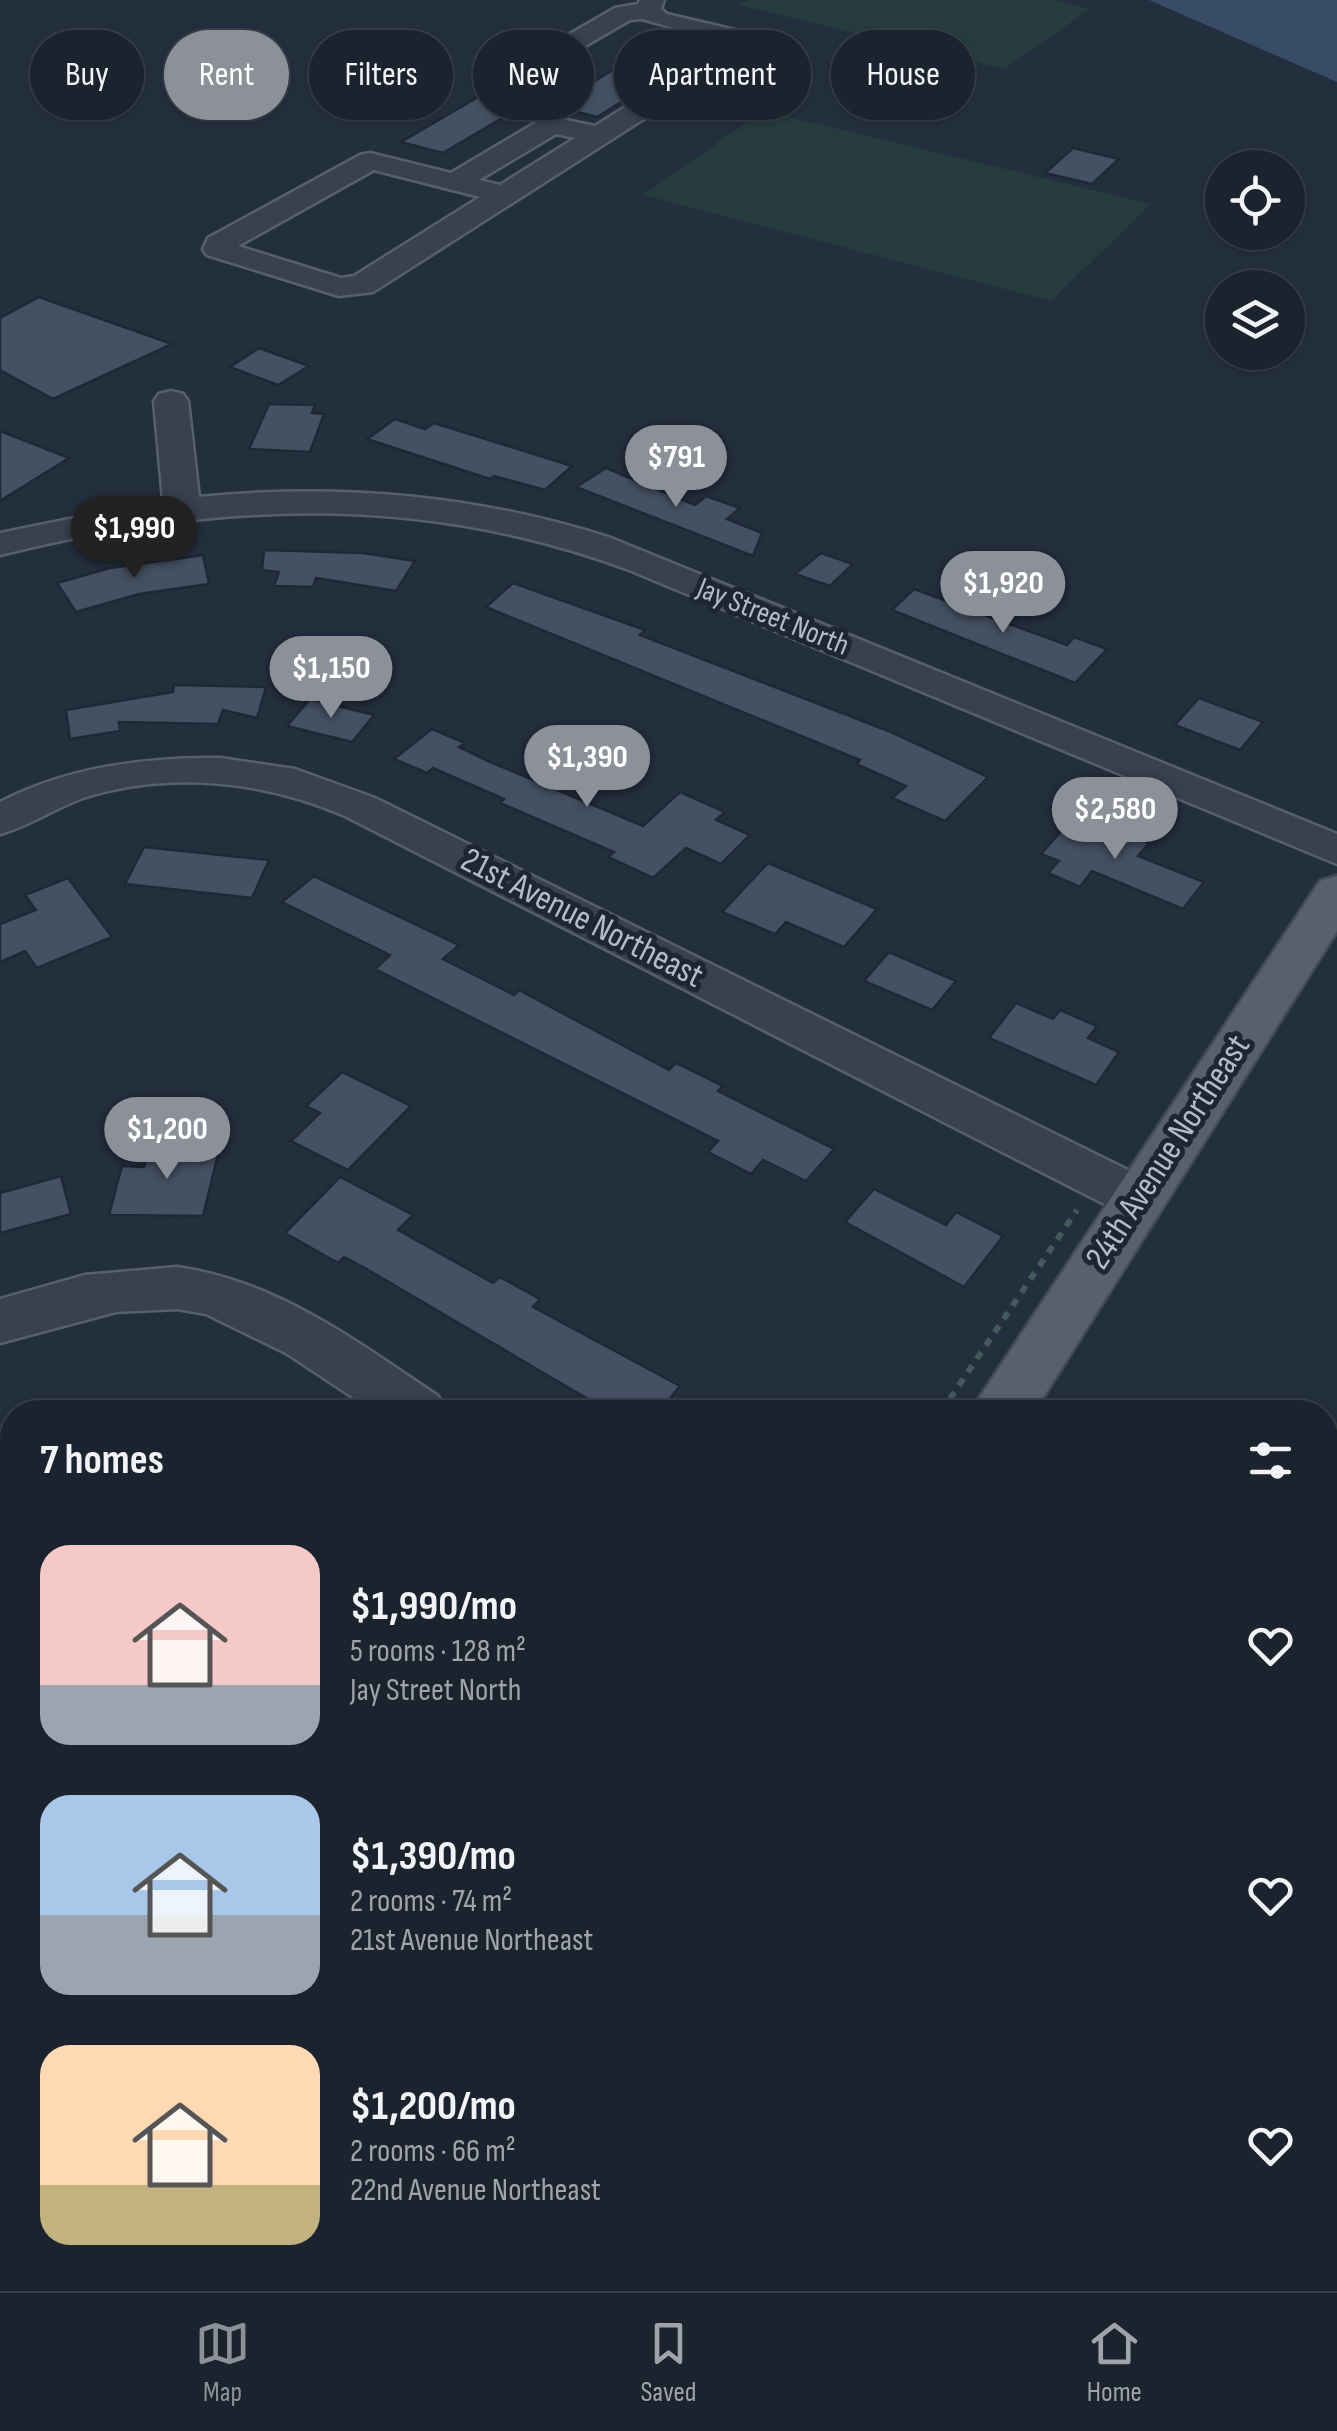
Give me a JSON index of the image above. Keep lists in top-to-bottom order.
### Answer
{
  "streets": {
    "main road": ["24th Avenue Northeast"],
    "street": ["Jay Street North", "21st Avenue Northeast"]
  },
  "crossings": [
    ["21st Avenue Northeast", "24th Avenue Northeast"]
  ],
  "page": {
    "chip": [
      "Buy",
      "Rent",
      "Filters",
      "New",
      "Apartment",
      "House"
    ],
    "price": [
      "$791",
      "$1,990",
      "$1,920",
      "$1,150",
      "$1,390",
      "$2,580",
      "$1,200"
    ],
    "heading": "7 homes",
    "list": [
      {
        "name": "$1,990/mo",
        "note": "5 rooms · 128 m² · Jay Street North"
      },
      {
        "name": "$1,390/mo",
        "note": "2 rooms · 74 m² · 21st Avenue Northeast"
      },
      {
        "name": "$1,200/mo",
        "note": "2 rooms · 66 m² · 22nd Avenue Northeast"
      }
    ],
    "tabs": ["Map", "Saved", "Home"]
  }
}
